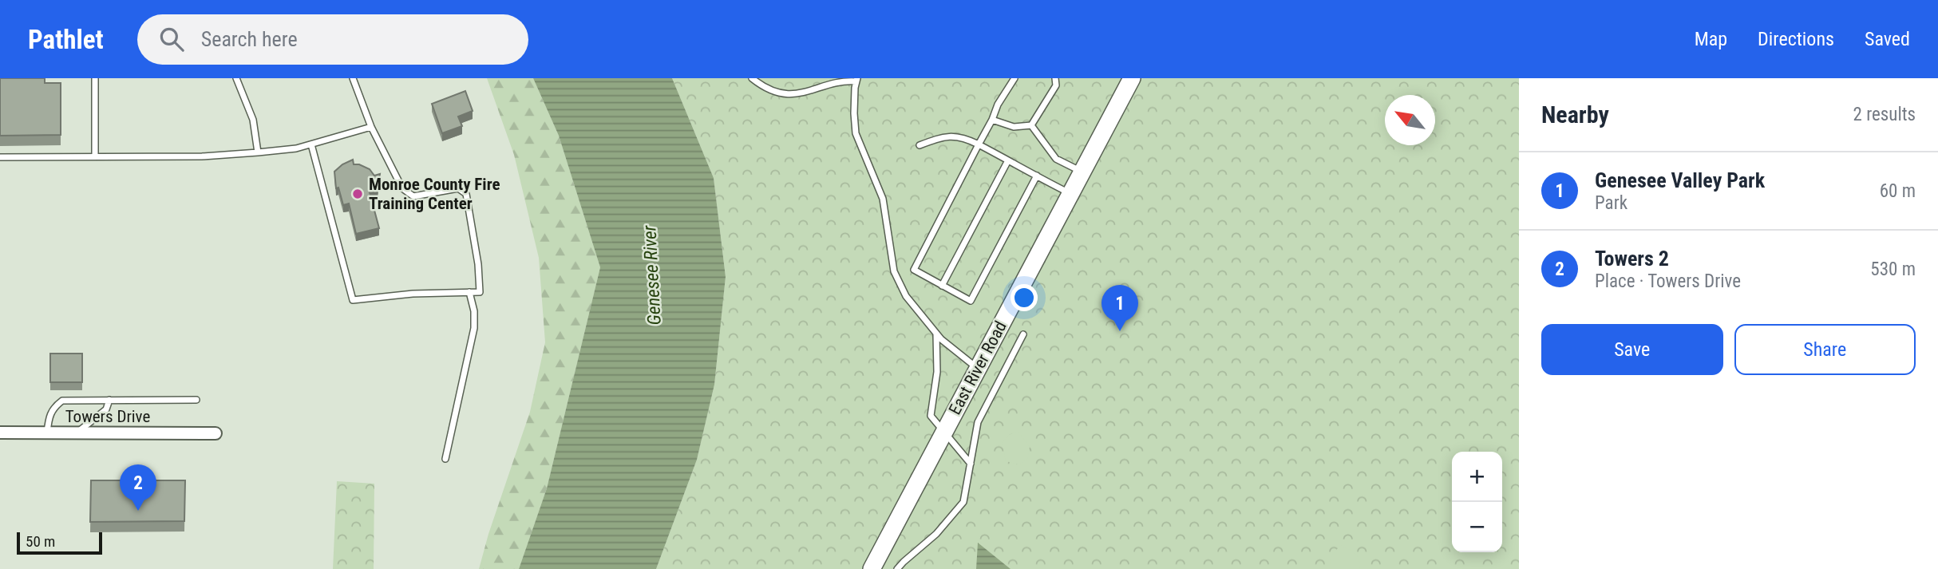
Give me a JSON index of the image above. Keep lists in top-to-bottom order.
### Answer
{
  "streets": {
    "street": ["East River Road", "Towers Drive"]
  },
  "water": ["Genesee River"],
  "places": ["Monroe County Fire Training Center"],
  "scale_bar": "50 m",
  "north": "top left",
  "page": {
    "header": "Pathlet",
    "search": "Search here",
    "nav": ["Map", "Directions", "Saved"],
    "heading": ["Nearby", "2 results"],
    "list": [
      {
        "mark": "1",
        "name": "Genesee Valley Park",
        "note": "Park",
        "value": "60 m"
      },
      {
        "mark": "2",
        "name": "Towers 2",
        "note": "Place · Towers Drive",
        "value": "530 m"
      }
    ],
    "pins": ["1", "2"],
    "buttons": ["Save", "Share"],
    "map_buttons": ["+", "−"],
    "scale": "50 m"
  }
}
